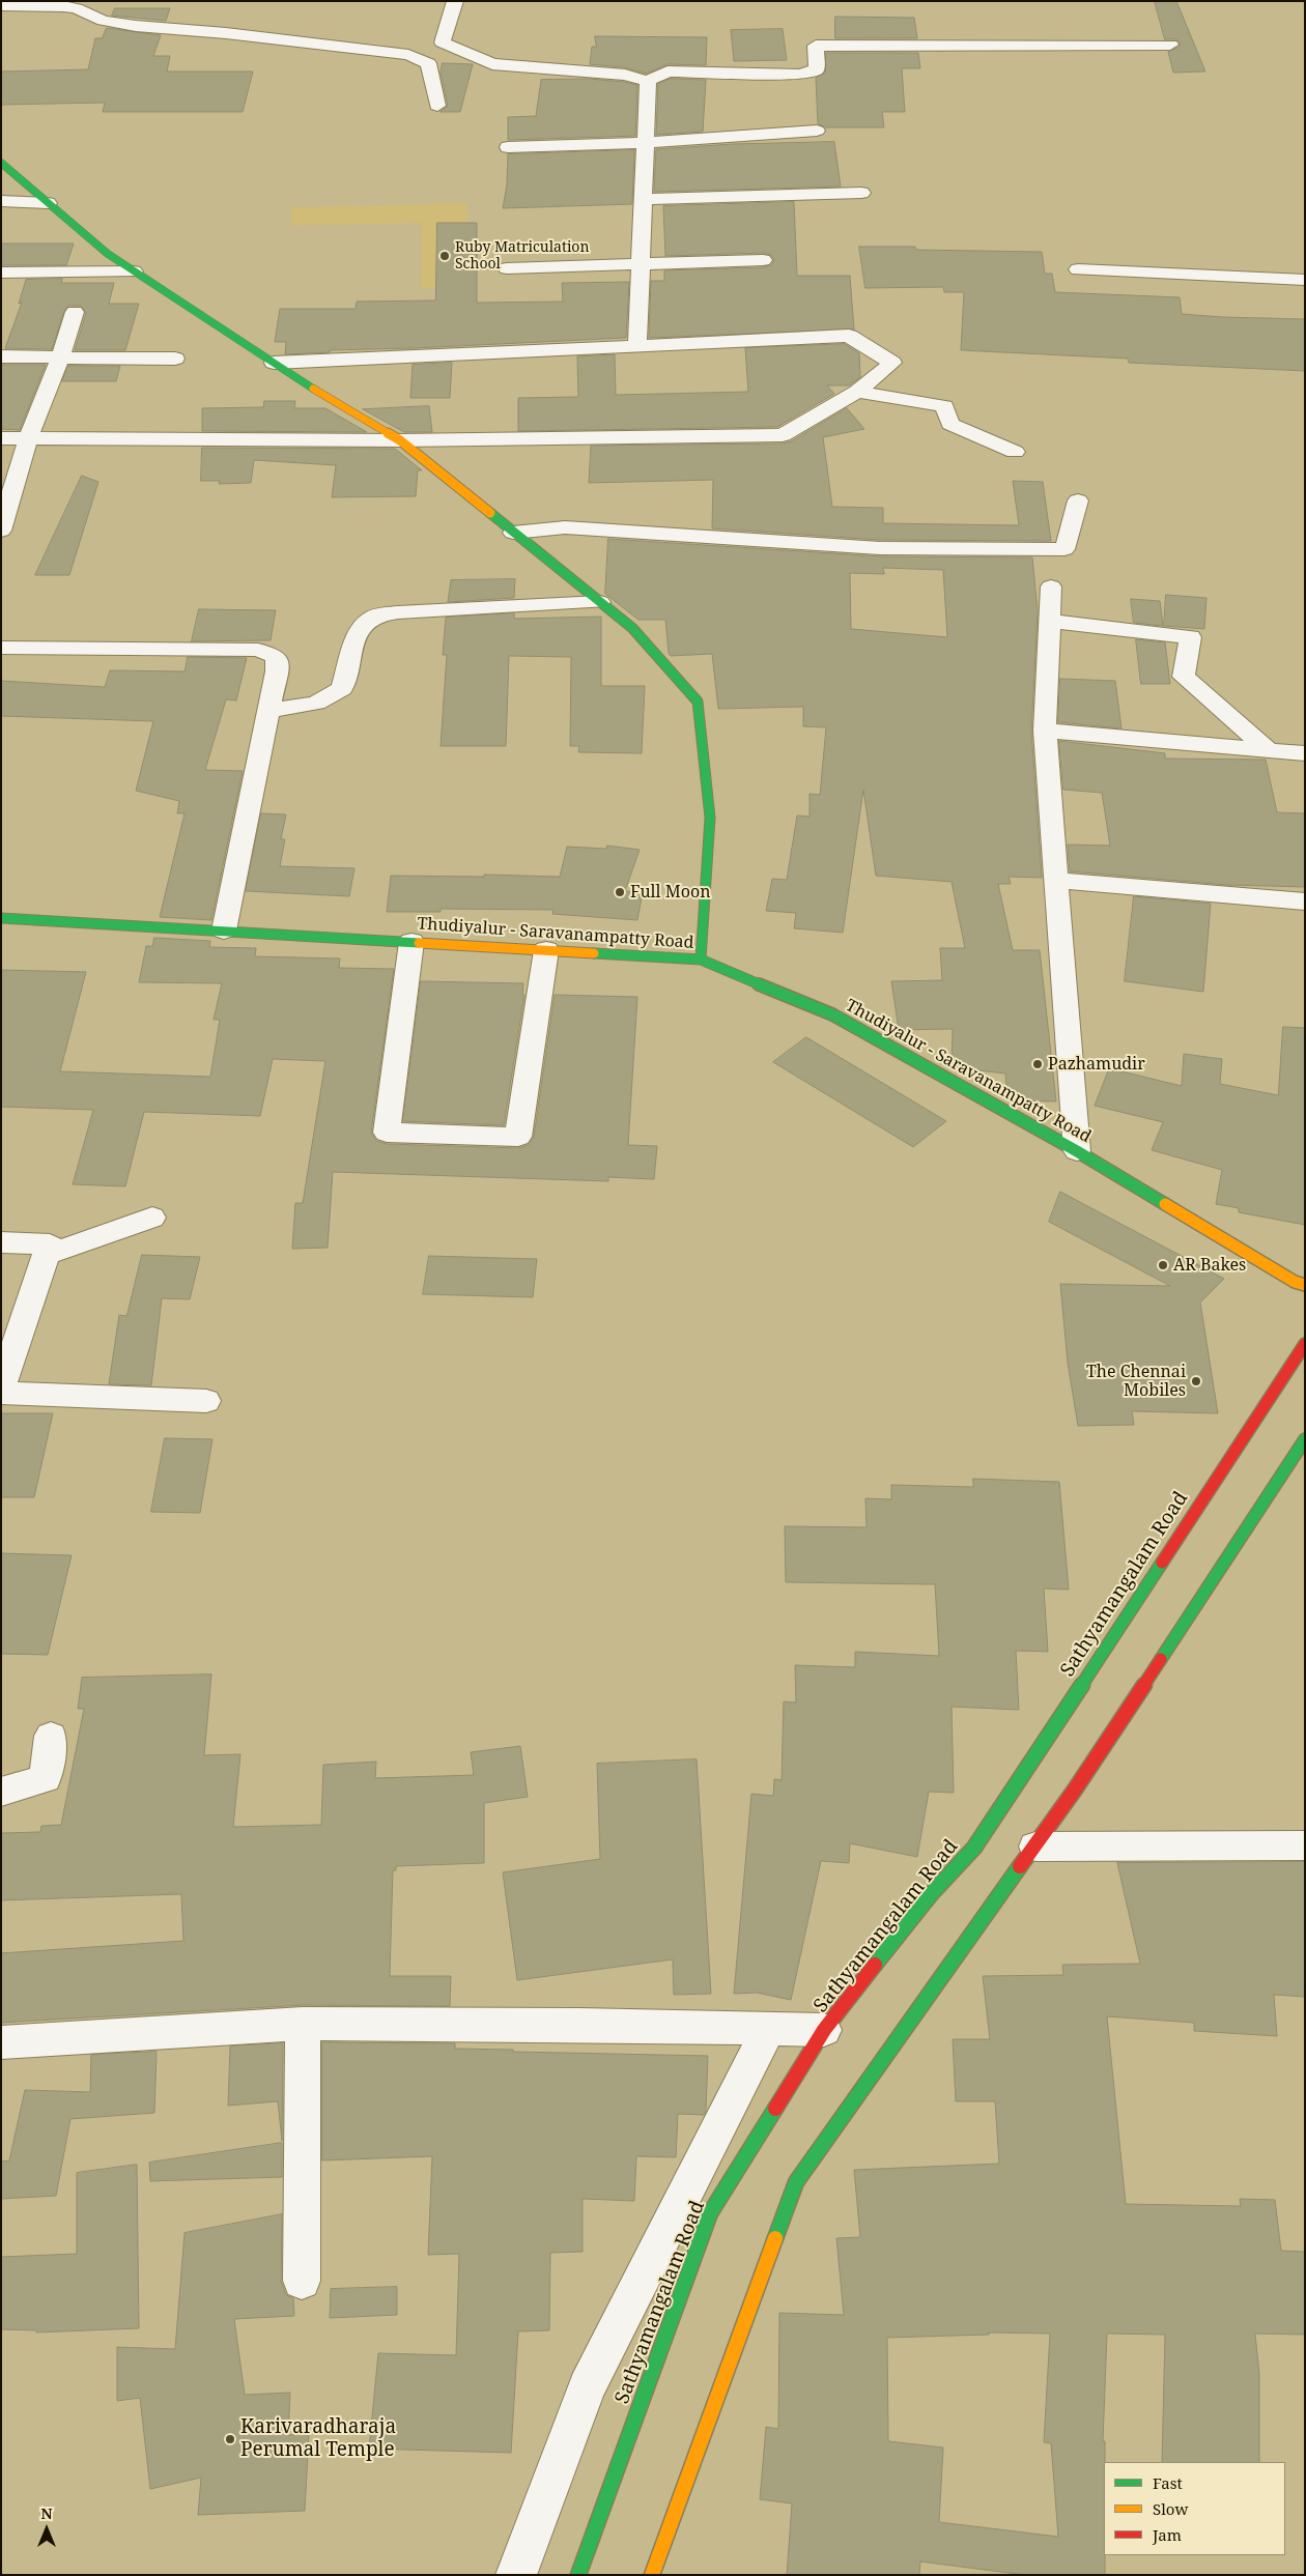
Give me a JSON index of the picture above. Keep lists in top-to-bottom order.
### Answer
{
  "streets": {
    "main road": ["Thudiyalur - Saravanampatty Road", "Sathyamangalam Road"]
  },
  "places": [
    "Ruby Matriculation School",
    "Full Moon",
    "Pazhamudir",
    "AR Bakes",
    "The Chennai Mobiles",
    "Karivaradharaja Perumal Temple"
  ],
  "legend": ["Fast", "Slow", "Jam"],
  "north": "top"
}
